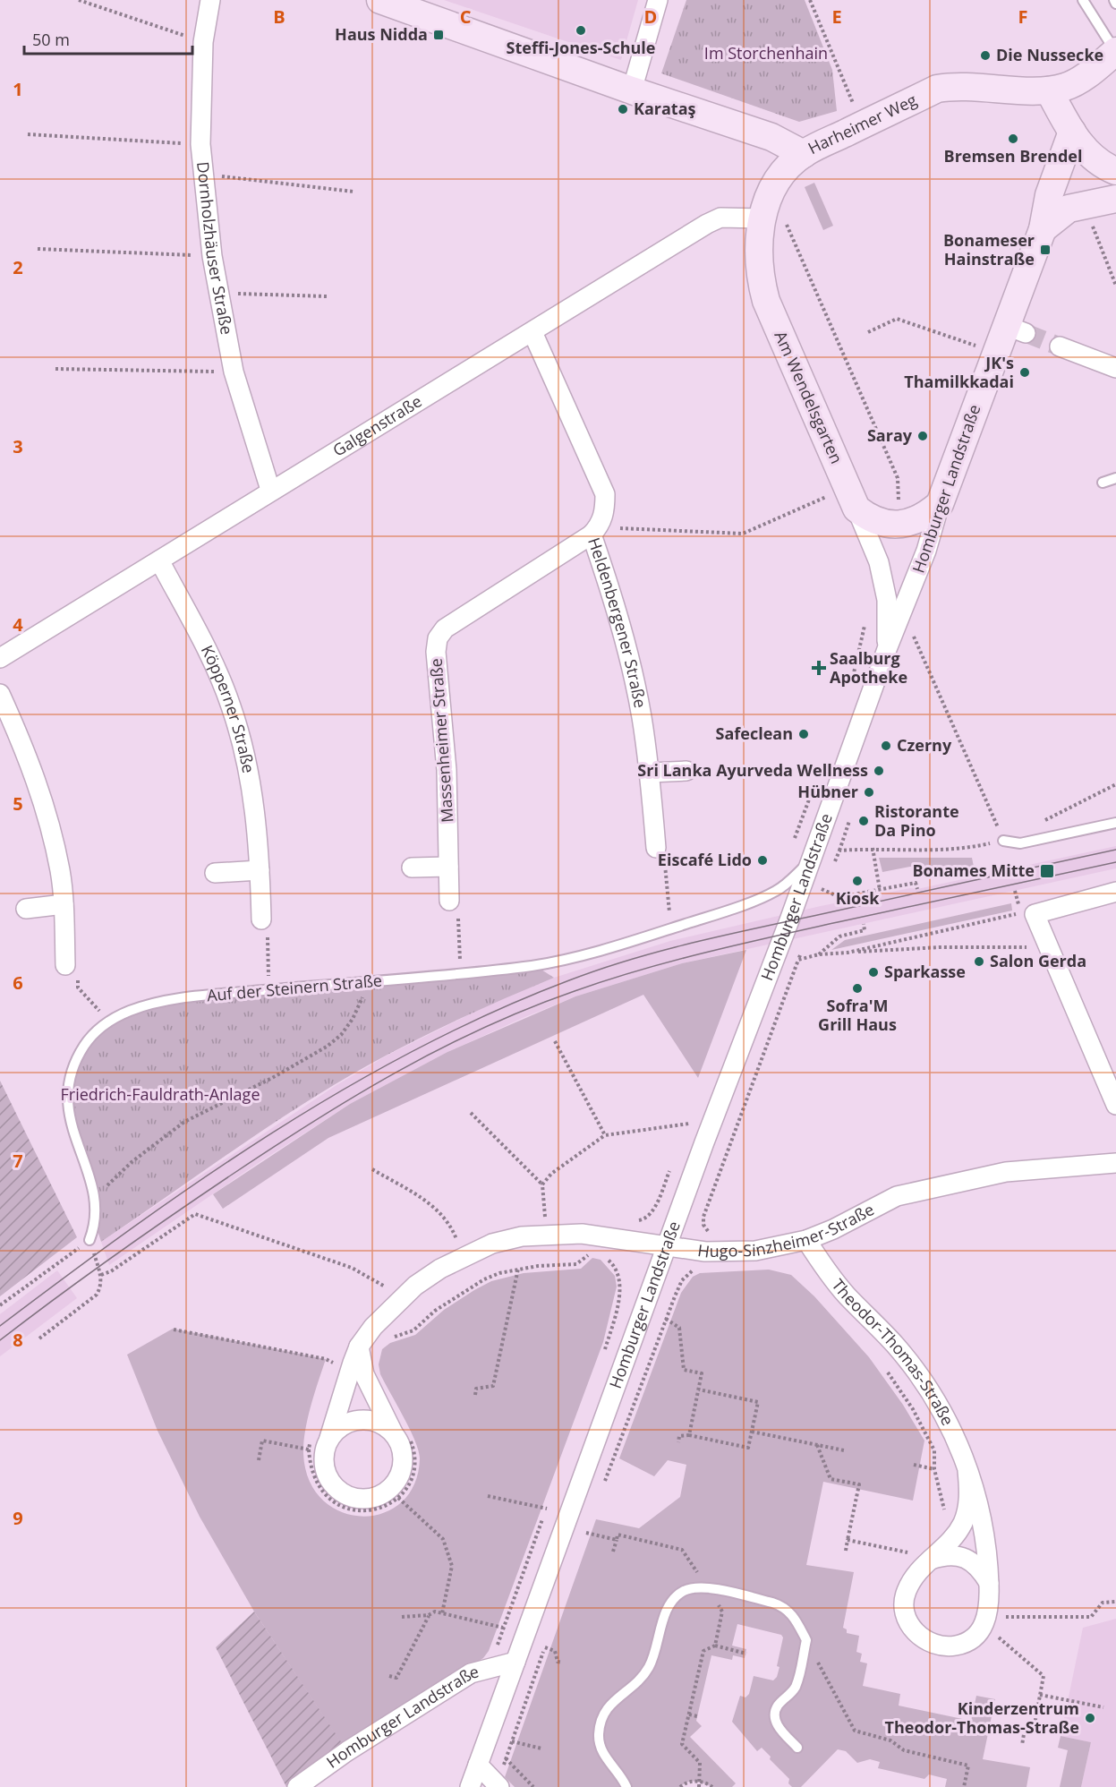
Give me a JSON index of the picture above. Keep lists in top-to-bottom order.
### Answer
{
  "streets": {
    "street": [
      "Harheimer Weg",
      "Dornholzhäuser Straße",
      "Am Wendelsgarten",
      "Galgenstraße",
      "Homburger Landstraße",
      "Heldenbergener Straße",
      "Köpperner Straße",
      "Massenheimer Straße",
      "Hugo-Sinzheimer-Straße",
      "Theodor-Thomas-Straße"
    ],
    "lane": ["Auf der Steinern Straße"]
  },
  "crossings": [
    ["Harheimer Weg", "Am Wendelsgarten"],
    ["Dornholzhäuser Straße", "Galgenstraße"],
    ["Am Wendelsgarten", "Galgenstraße"],
    ["Am Wendelsgarten", "Homburger Landstraße"],
    ["Galgenstraße", "Heldenbergener Straße"],
    ["Galgenstraße", "Köpperner Straße"],
    ["Homburger Landstraße", "Auf der Steinern Straße"],
    ["Homburger Landstraße", "Hugo-Sinzheimer-Straße"],
    ["Heldenbergener Straße", "Massenheimer Straße"],
    ["Hugo-Sinzheimer-Straße", "Theodor-Thomas-Straße"]
  ],
  "parks": ["Im Storchenhain", "Friedrich-Fauldrath-Anlage"],
  "places": {
    "other": [
      "Steffi-Jones-Schule",
      "Die Nussecke",
      "Karataş",
      "Bremsen Brendel",
      "JK's Thamilkkadai",
      "Saray",
      "Safeclean",
      "Czerny",
      "Sri Lanka Ayurveda Wellness",
      "Hübner",
      "Ristorante Da Pino",
      "Eiscafé Lido",
      "Kiosk",
      "Salon Gerda",
      "Sparkasse",
      "Sofra'M Grill Haus",
      "Kinderzentrum Theodor-Thomas-Straße"
    ],
    "transit": ["Haus Nidda", "Bonameser Hainstraße", "Bonames Mitte"],
    "health": ["Saalburg Apotheke"]
  },
  "scale_bar": "50 m",
  "grid": {
    "columns": [
      "B",
      "C",
      "D",
      "E",
      "F"
    ],
    "rows": [
      "1",
      "2",
      "3",
      "4",
      "5",
      "6",
      "7",
      "8",
      "9"
    ]
  }
}
